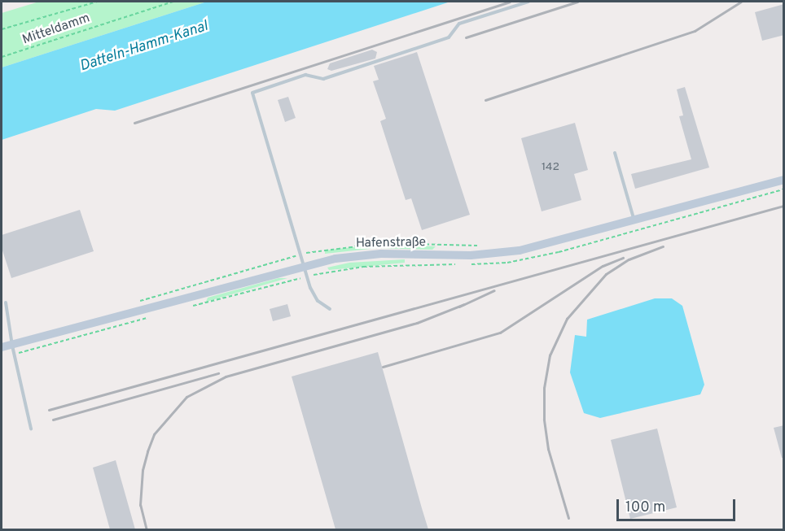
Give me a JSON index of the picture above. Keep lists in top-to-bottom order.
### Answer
{
  "streets": {
    "street": ["Hafenstraße"],
    "path": ["Mitteldamm"]
  },
  "water": ["Datteln-Hamm-Kanal"],
  "house_numbers": ["142"],
  "scale_bar": "100 m"
}
